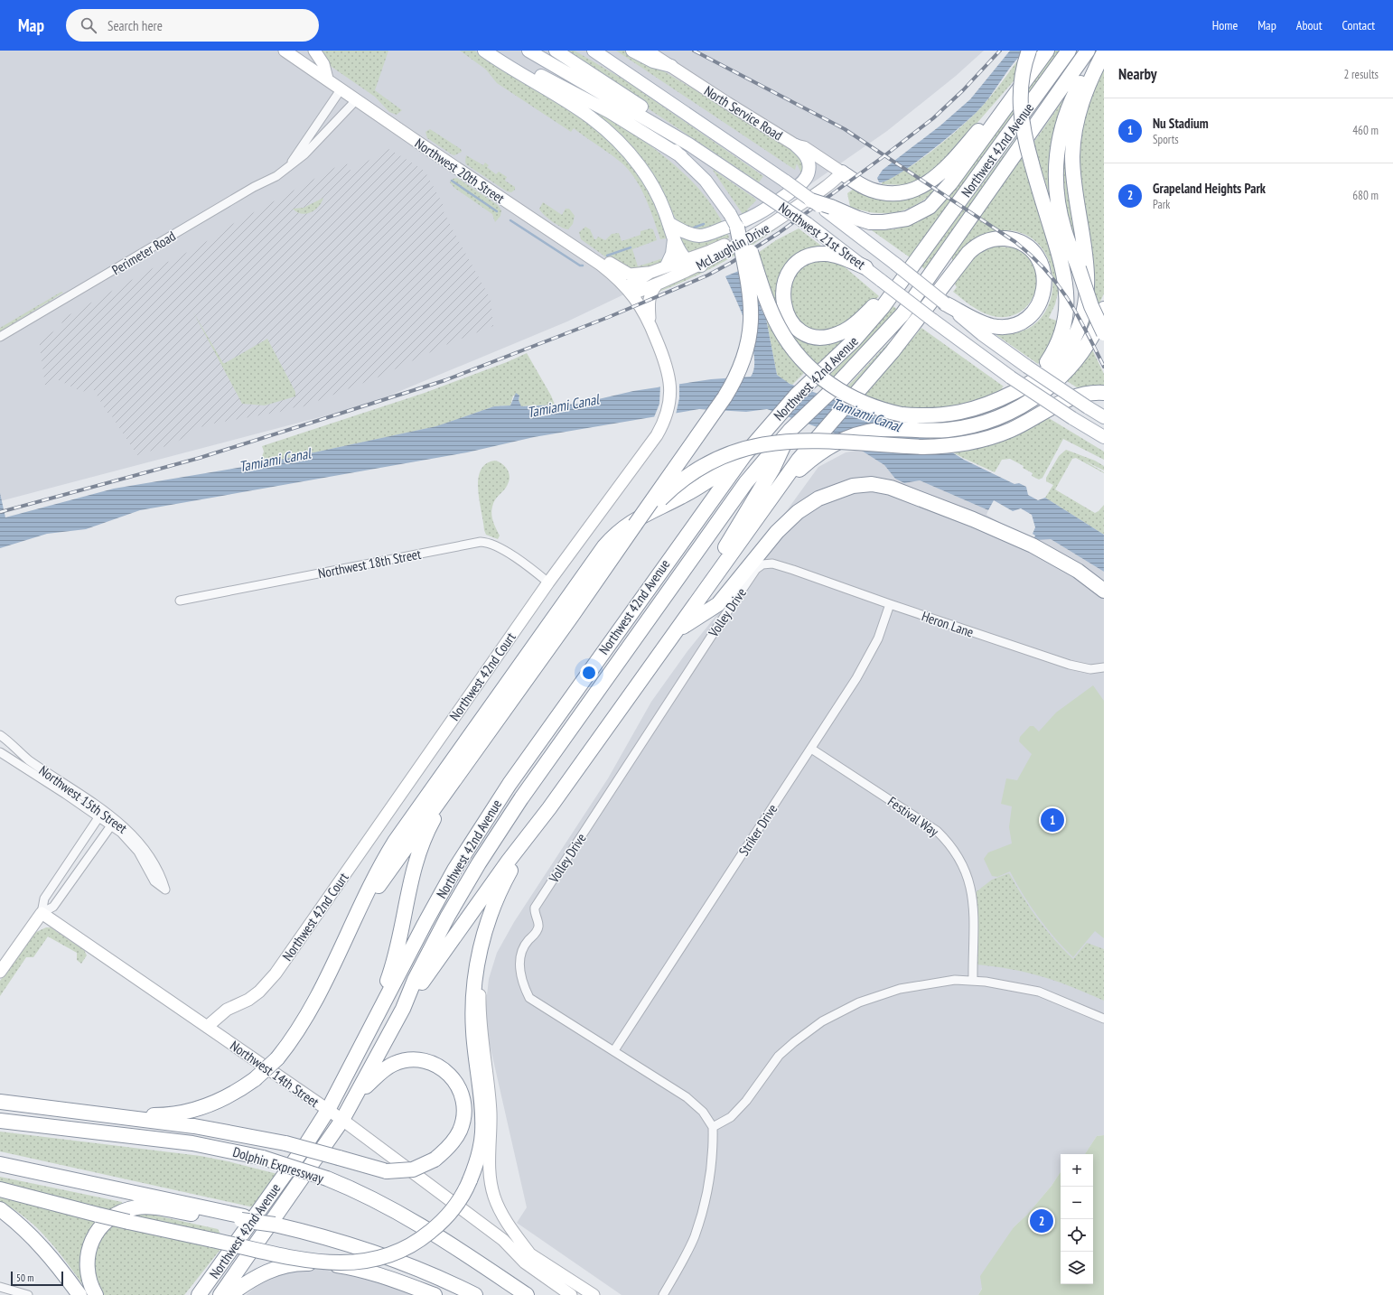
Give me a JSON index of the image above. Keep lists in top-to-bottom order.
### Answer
{
  "streets": {
    "highway": ["Northwest 42nd Avenue", "Dolphin Expressway"],
    "main road": ["Northwest 21st Street"],
    "street": [
      "North Service Road",
      "Northwest 20th Street",
      "McLaughlin Drive",
      "Perimeter Road",
      "Northwest 18th Street",
      "Volley Drive",
      "Heron Lane",
      "Northwest 42nd Court",
      "Northwest 15th Street",
      "Festival Way",
      "Striker Drive",
      "Northwest 14th Street"
    ]
  },
  "crossings": [
    ["North Service Road", "McLaughlin Drive"],
    ["Northwest 42nd Avenue", "Northwest 14th Street"],
    ["Northwest 20th Street", "McLaughlin Drive"],
    ["Northwest 20th Street", "Perimeter Road"],
    ["Northwest 20th Street", "Northwest 42nd Court"],
    ["McLaughlin Drive", "Northwest 42nd Court"],
    ["Northwest 18th Street", "Northwest 42nd Court"],
    ["Volley Drive", "Heron Lane"],
    ["Volley Drive", "Striker Drive"],
    ["Heron Lane", "Striker Drive"],
    ["Northwest 42nd Court", "Northwest 14th Street"],
    ["Festival Way", "Striker Drive"]
  ],
  "water": ["Tamiami Canal"],
  "scale_bar": "50 m",
  "page": {
    "header": "Map",
    "search": "Search here",
    "nav": [
      "Home",
      "Map",
      "About",
      "Contact"
    ],
    "heading": ["Nearby", "2 results"],
    "list": [
      {
        "mark": "1",
        "name": "Nu Stadium",
        "note": "Sports",
        "value": "460 m"
      },
      {
        "mark": "2",
        "name": "Grapeland Heights Park",
        "note": "Park",
        "value": "680 m"
      }
    ],
    "pins": ["1", "2"],
    "map_buttons": ["+", "−"],
    "scale": "50 m"
  }
}
